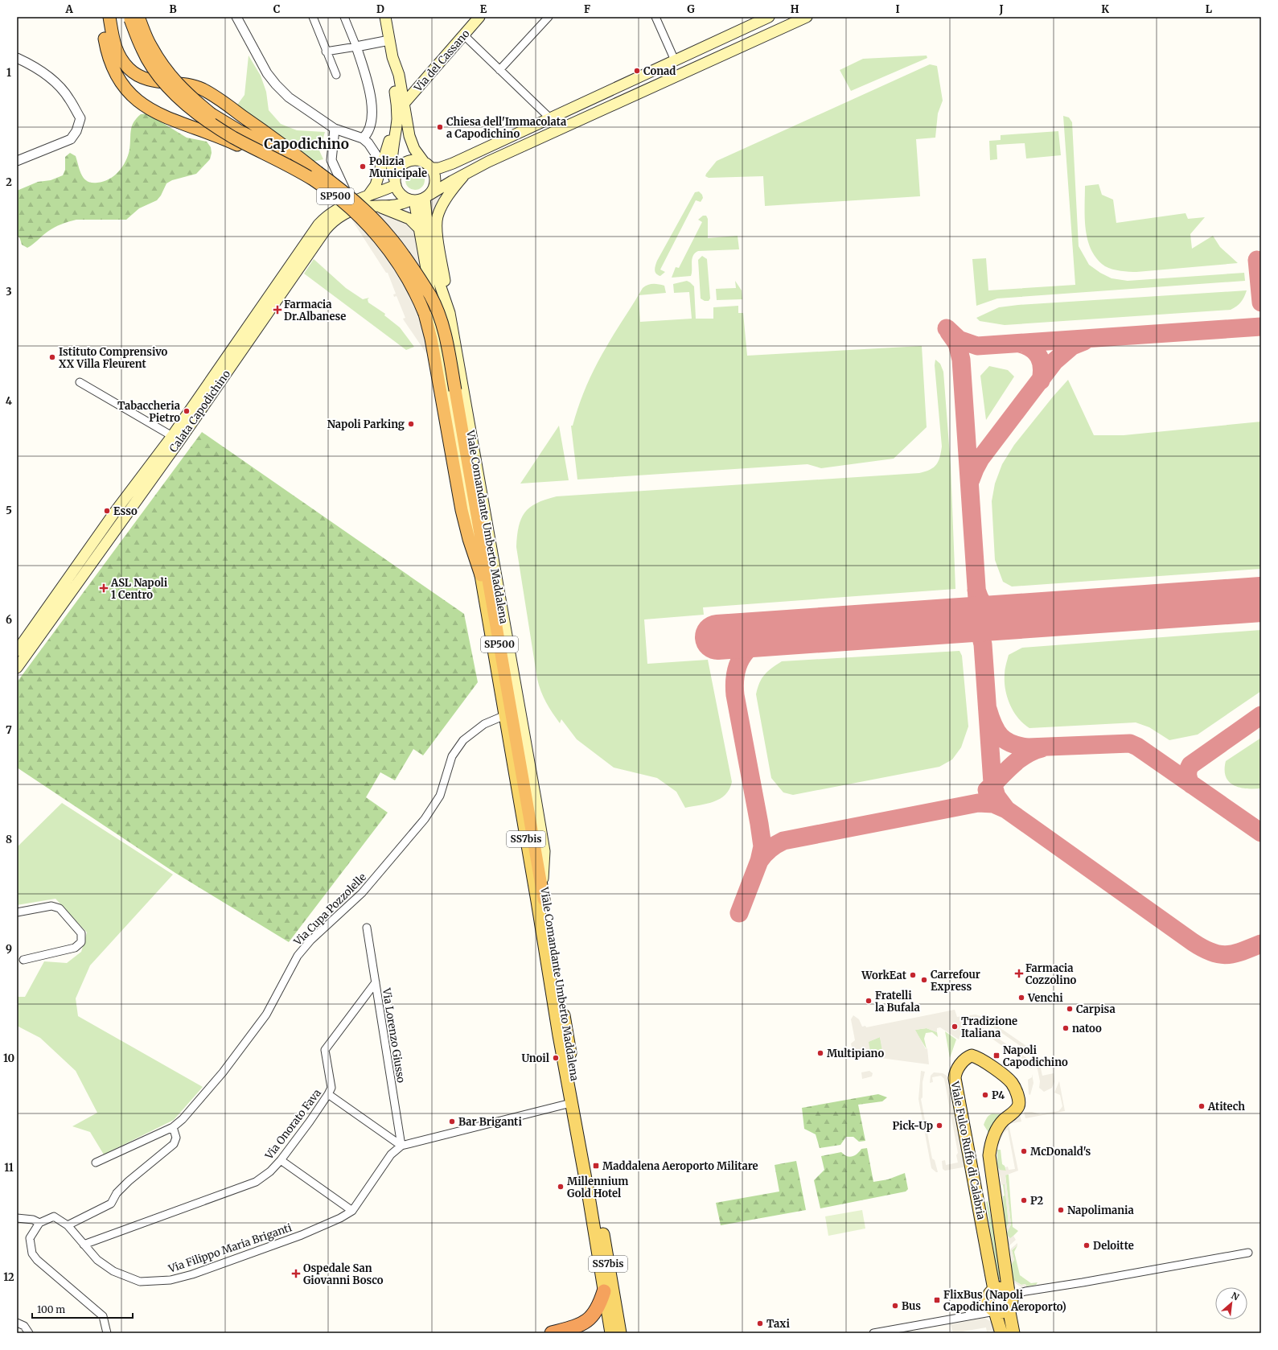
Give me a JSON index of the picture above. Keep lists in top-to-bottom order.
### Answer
{
  "streets": {
    "highway": ["SP500"],
    "main road": [
      "Via del Cassano",
      "Calata Capodichino",
      "Viale Comandante Umberto Maddalena",
      "SS7bis",
      "Viale Fulco Ruffo di Calabria"
    ],
    "street": [
      "Via Cupa Pozzolelle",
      "Via Lorenzo Giusso",
      "Via Onorato Fava",
      "Via Filippo Maria Briganti"
    ]
  },
  "crossings": [
    ["SP500", "Viale Comandante Umberto Maddalena"],
    ["Calata Capodichino", "Viale Comandante Umberto Maddalena"],
    ["Viale Comandante Umberto Maddalena", "Via Cupa Pozzolelle"],
    ["Viale Comandante Umberto Maddalena", "Via Filippo Maria Briganti"],
    ["Via Lorenzo Giusso", "Via Onorato Fava"],
    ["Via Lorenzo Giusso", "Via Filippo Maria Briganti"],
    ["Via Onorato Fava", "Via Filippo Maria Briganti"]
  ],
  "districts": ["Capodichino"],
  "places": {
    "other": [
      "Conad",
      "Chiesa dell'Immacolata a Capodichino",
      "Polizia Municipale",
      "Istituto Comprensivo XX Villa Fleurent",
      "Tabaccheria Pietro",
      "Napoli Parking",
      "Esso",
      "WorkEat",
      "Carrefour Express",
      "Venchi",
      "Fratelli la Bufala",
      "Carpisa",
      "Tradizione Italiana",
      "natoo",
      "Multipiano",
      "Unoil",
      "P4",
      "Atitech",
      "Bar Briganti",
      "Pick-Up",
      "McDonald's",
      "Millennium Gold Hotel",
      "P2",
      "Napolimania",
      "Deloitte",
      "Bus",
      "Taxi"
    ],
    "health": [
      "Farmacia Dr.Albanese",
      "ASL Napoli 1 Centro",
      "Farmacia Cozzolino",
      "Ospedale San Giovanni Bosco"
    ],
    "transit": ["Napoli Capodichino", "Maddalena Aeroporto Militare", "FlixBus (Napoli Capodichino Aeroporto)"]
  },
  "scale_bar": "100 m",
  "north": "top right",
  "grid": {
    "columns": [
      "A",
      "B",
      "C",
      "D",
      "E",
      "F",
      "G",
      "H",
      "I",
      "J",
      "K",
      "L"
    ],
    "rows": [
      "1",
      "2",
      "3",
      "4",
      "5",
      "6",
      "7",
      "8",
      "9",
      "10",
      "11",
      "12"
    ]
  }
}
